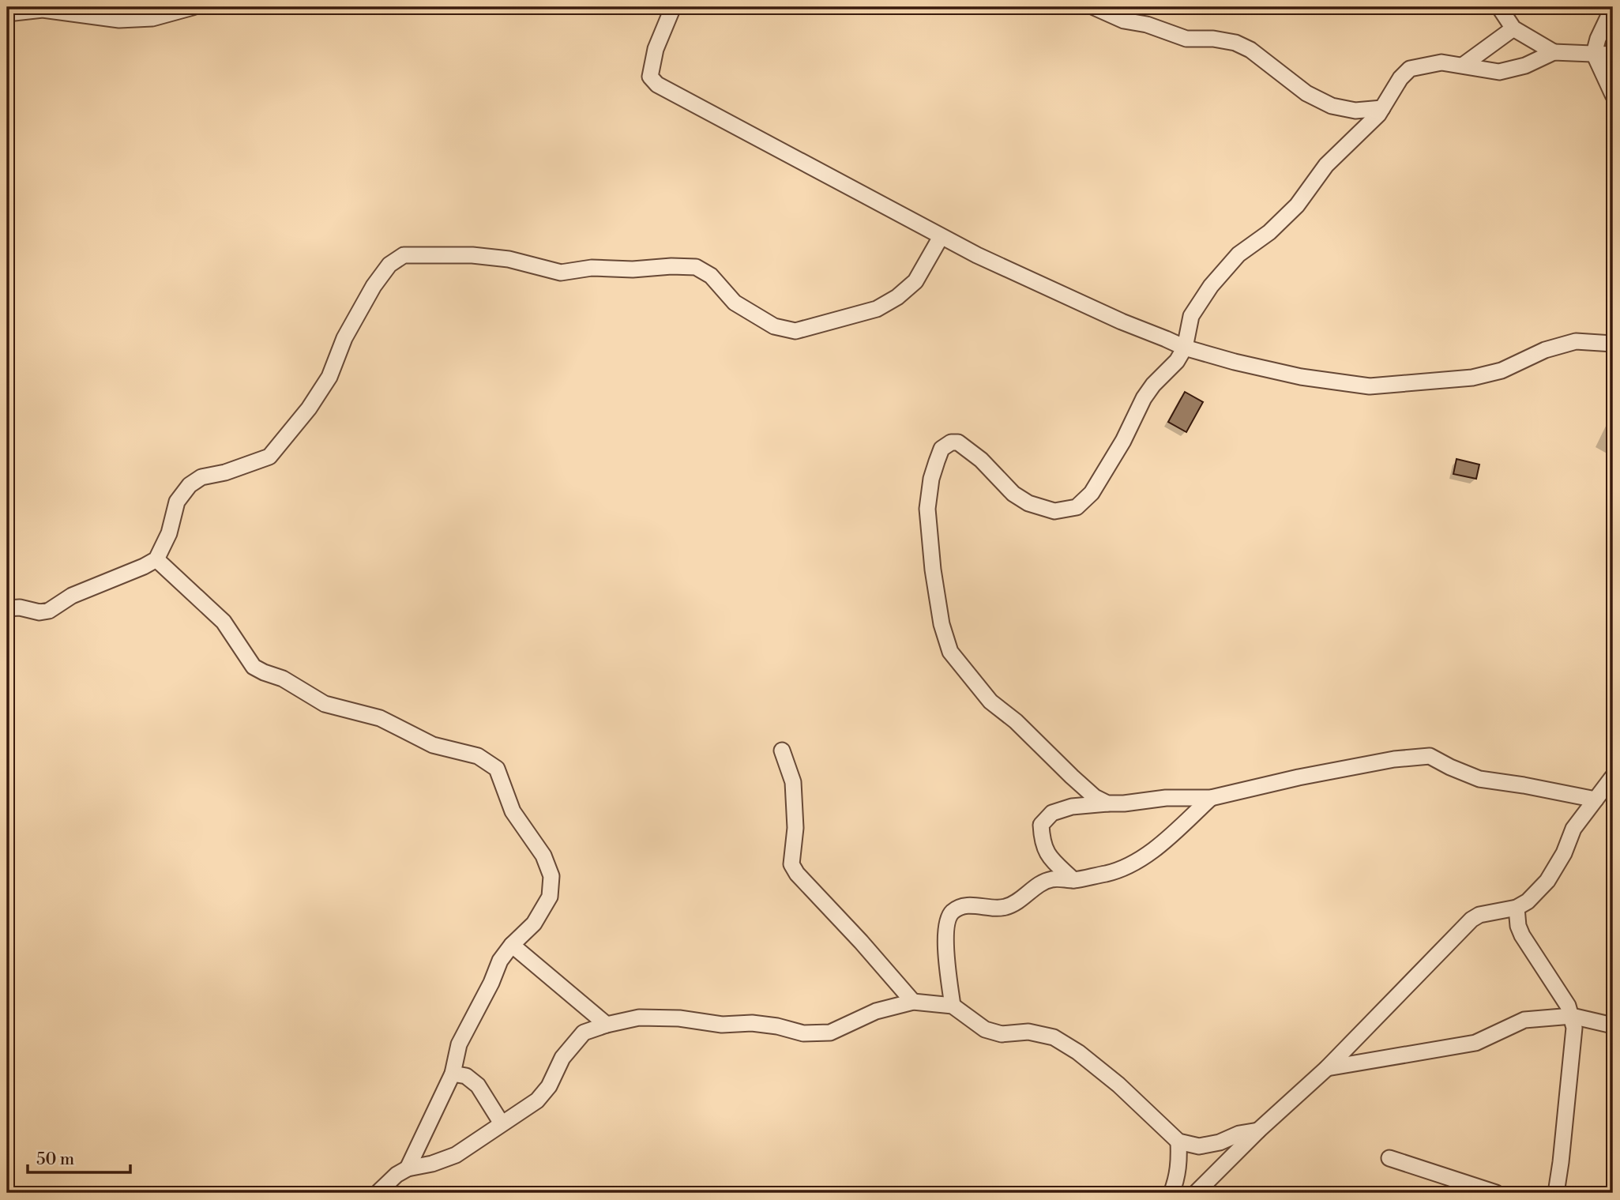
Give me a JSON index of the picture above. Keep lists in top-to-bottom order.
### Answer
{
  "scale_bar": "50 m"
}
